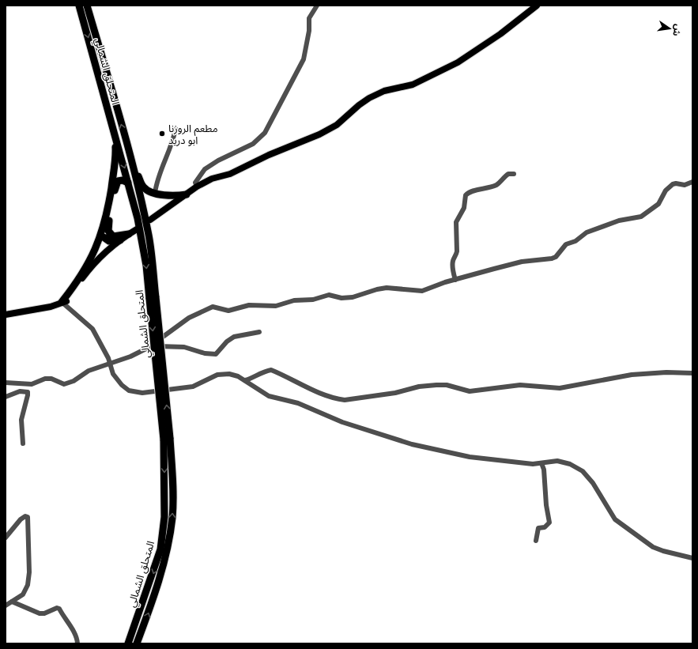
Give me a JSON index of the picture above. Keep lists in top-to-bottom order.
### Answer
{
  "streets": {
    "highway": ["المتحلق الشمالي"]
  },
  "places": ["مطعم الروزنا ابو دريد"],
  "north": "right"
}
